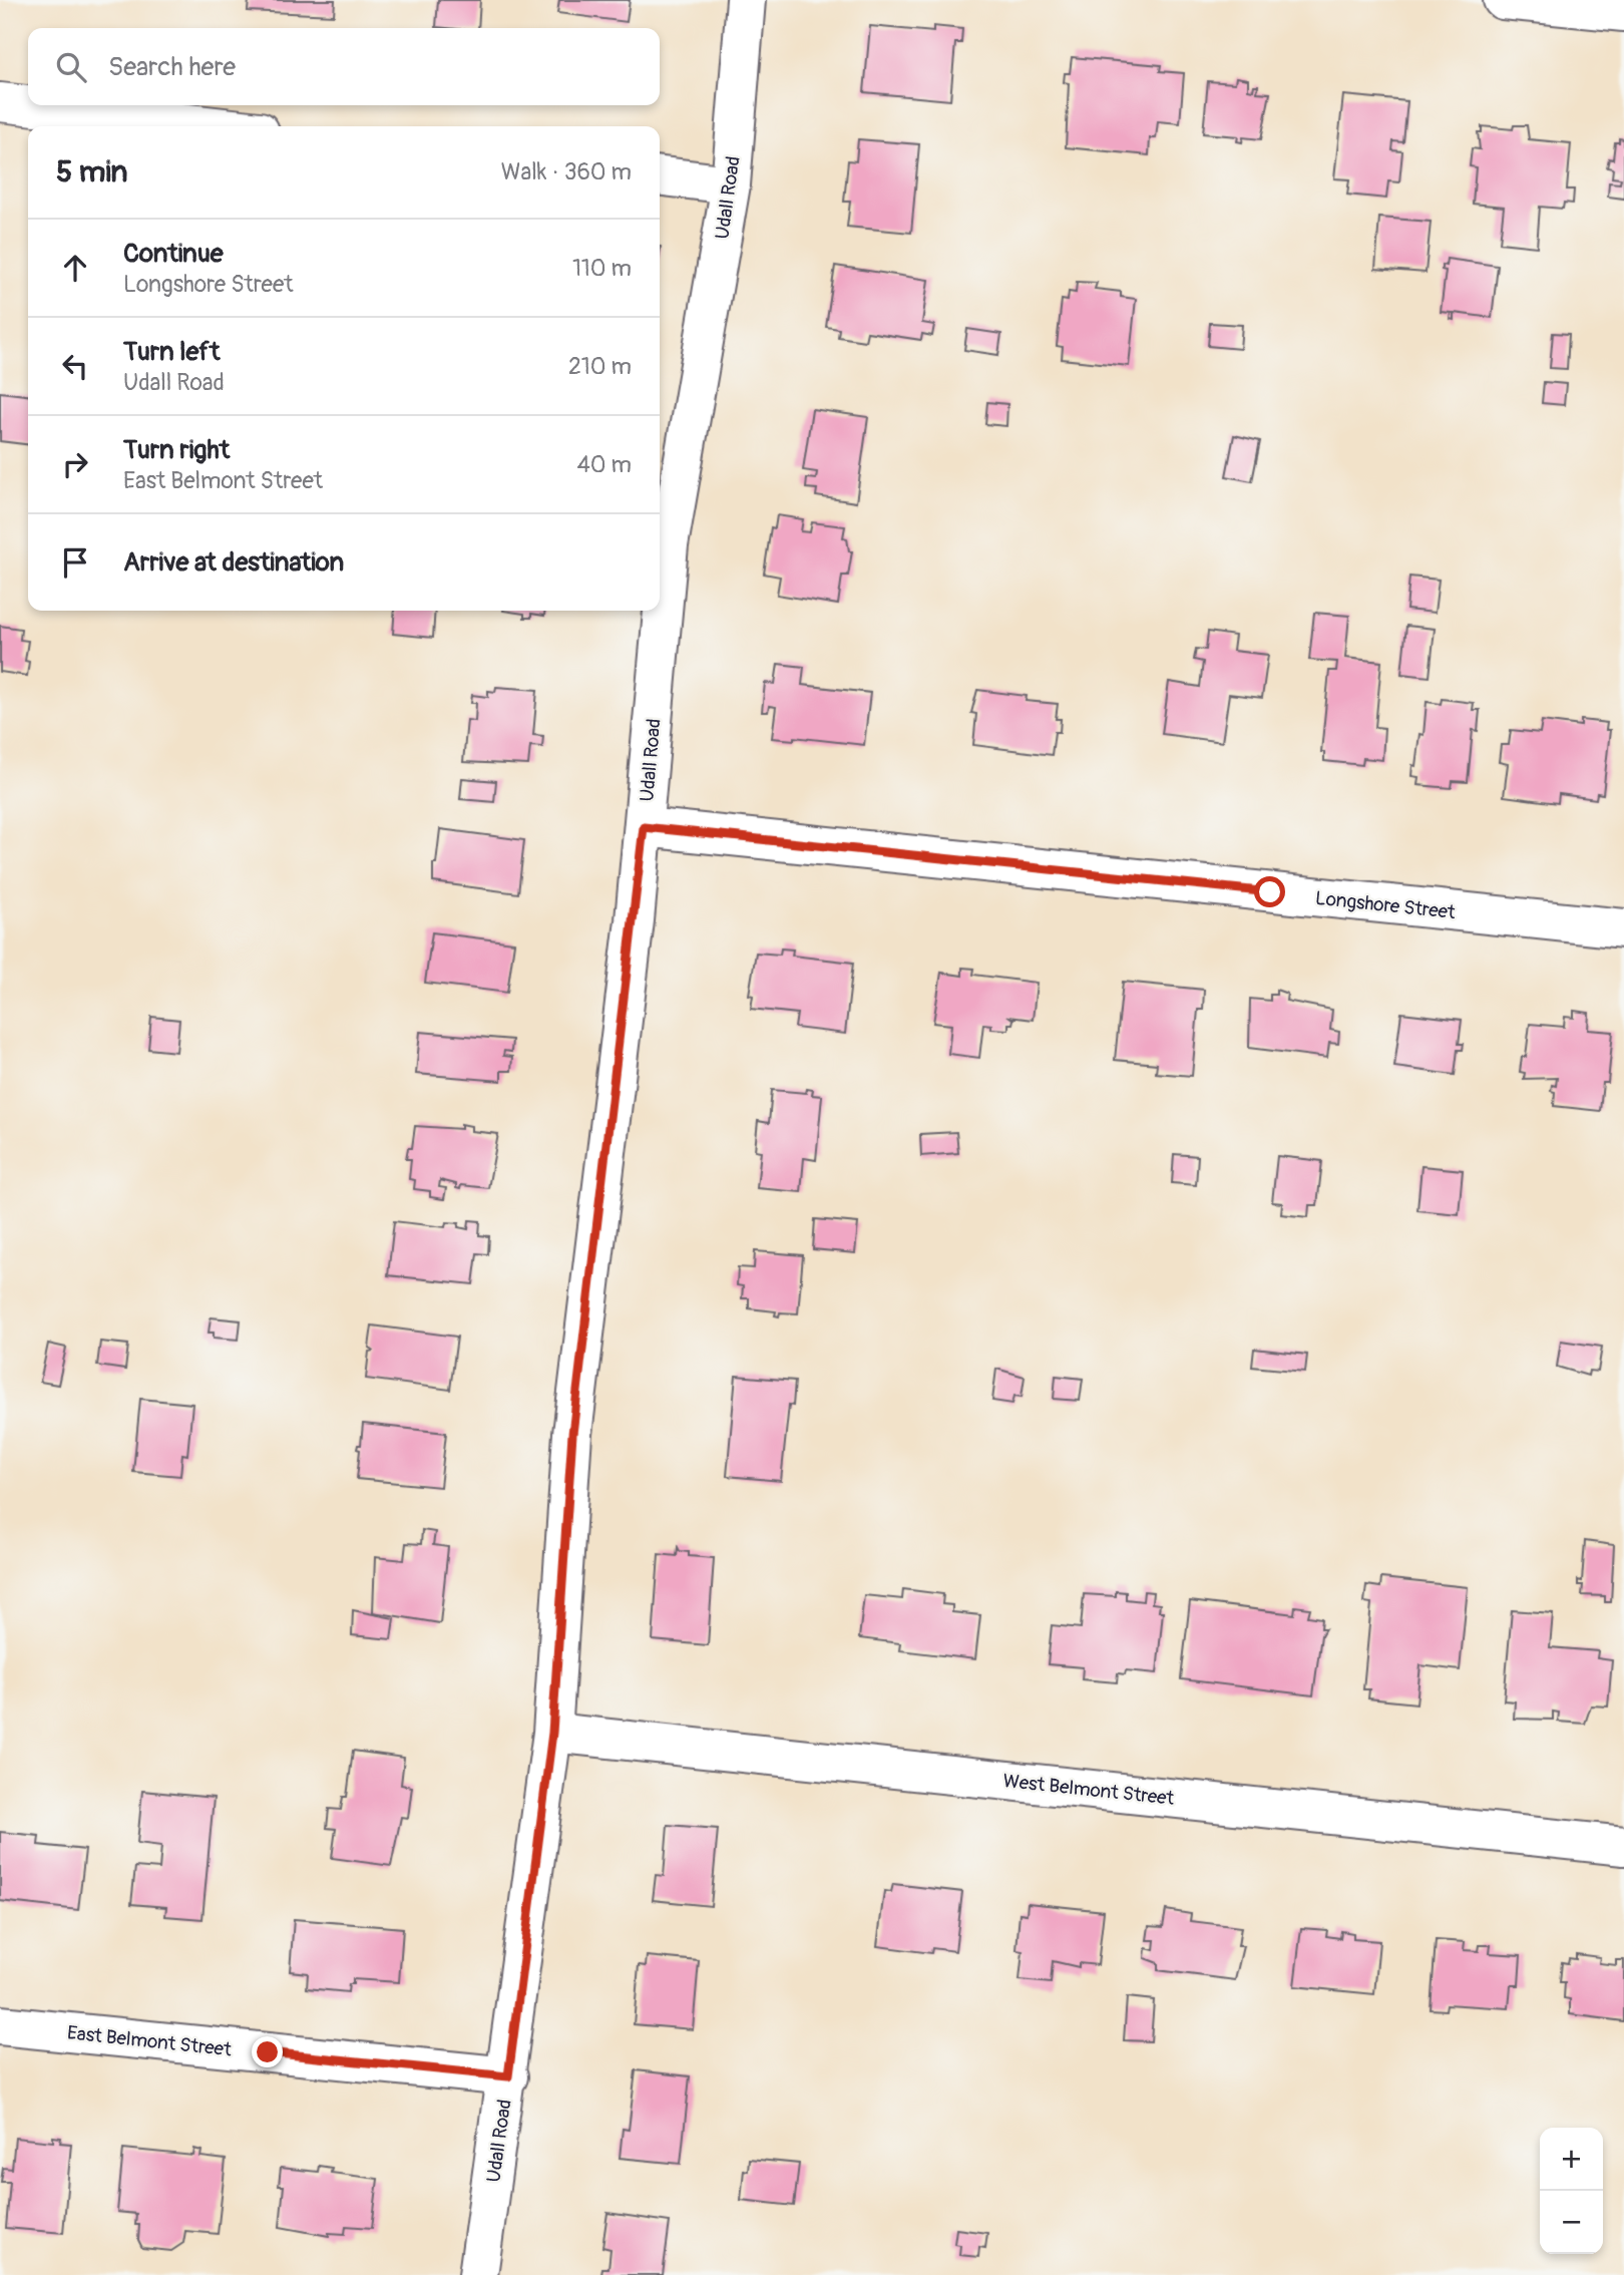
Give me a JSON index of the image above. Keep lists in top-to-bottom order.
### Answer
{
  "streets": {
    "street": [
      "Udall Road",
      "Longshore Street",
      "West Belmont Street",
      "East Belmont Street"
    ]
  },
  "crossings": [
    ["Udall Road", "Longshore Street"],
    ["Udall Road", "West Belmont Street"],
    ["Udall Road", "East Belmont Street"]
  ],
  "page": {
    "search": "Search here",
    "heading": ["5 min", "Walk · 360 m"],
    "list": [
      ["Continue", "Longshore Street", "110 m"],
      ["Turn left", "Udall Road", "210 m"],
      ["Turn right", "East Belmont Street", "40 m"],
      "Arrive at destination"
    ],
    "map_buttons": ["+", "−"]
  }
}
